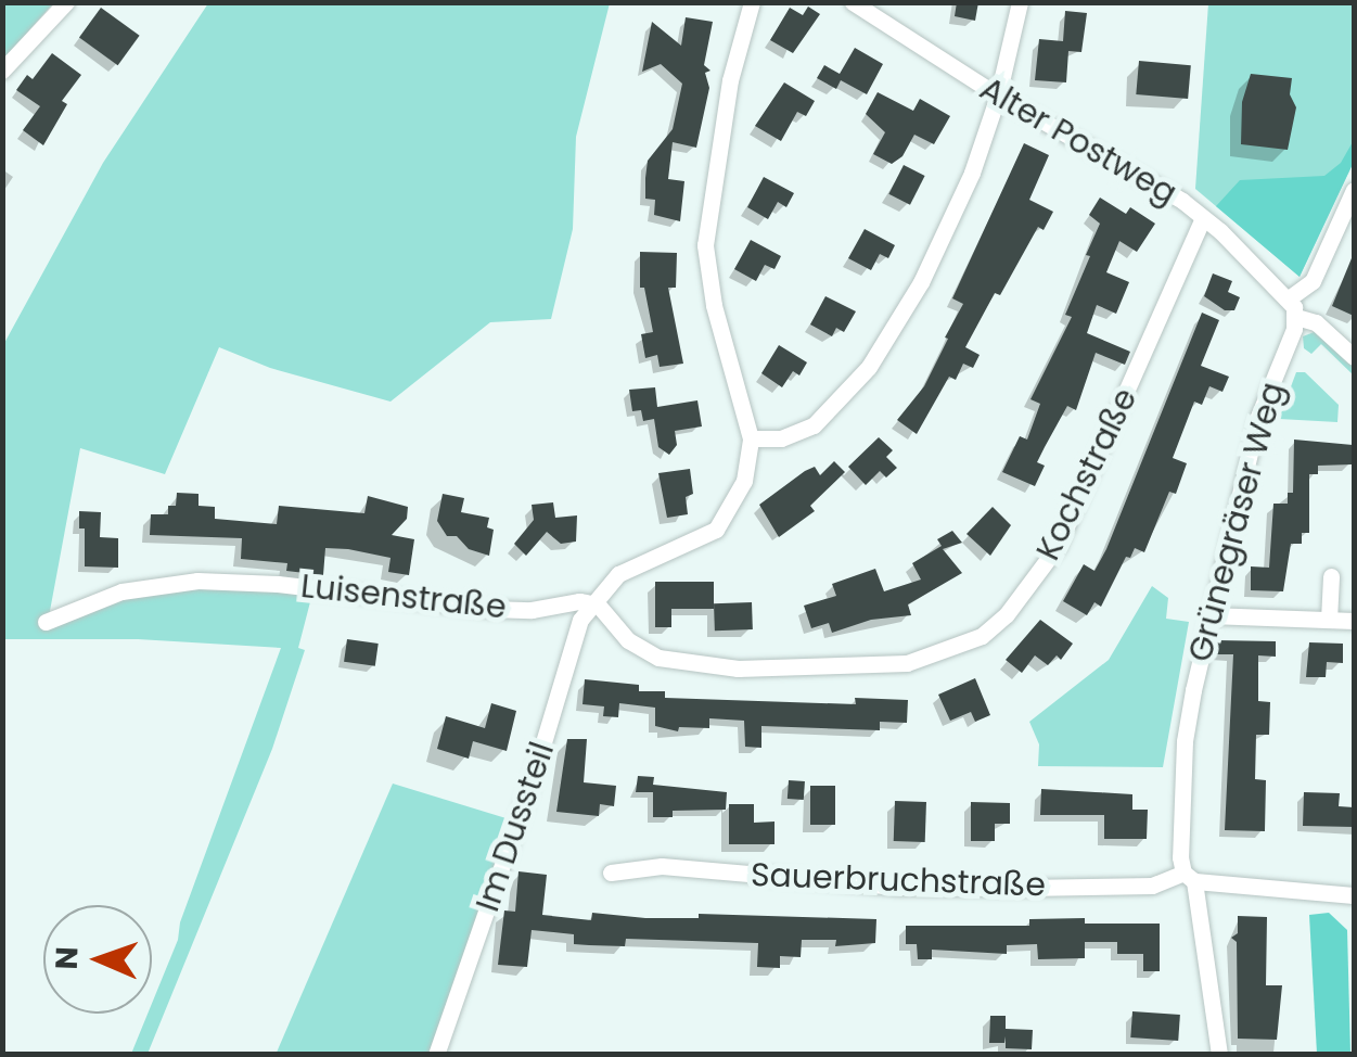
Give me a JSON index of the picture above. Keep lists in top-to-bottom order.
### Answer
{
  "streets": {
    "street": [
      "Alter Postweg",
      "Kochstraße",
      "Grünegräser Weg",
      "Luisenstraße",
      "Im Dussteil",
      "Sauerbruchstraße"
    ]
  },
  "crossings": [
    ["Alter Postweg", "Kochstraße"],
    ["Kochstraße", "Luisenstraße"],
    ["Kochstraße", "Im Dussteil"],
    ["Grünegräser Weg", "Sauerbruchstraße"],
    ["Luisenstraße", "Im Dussteil"]
  ],
  "north": "left"
}
